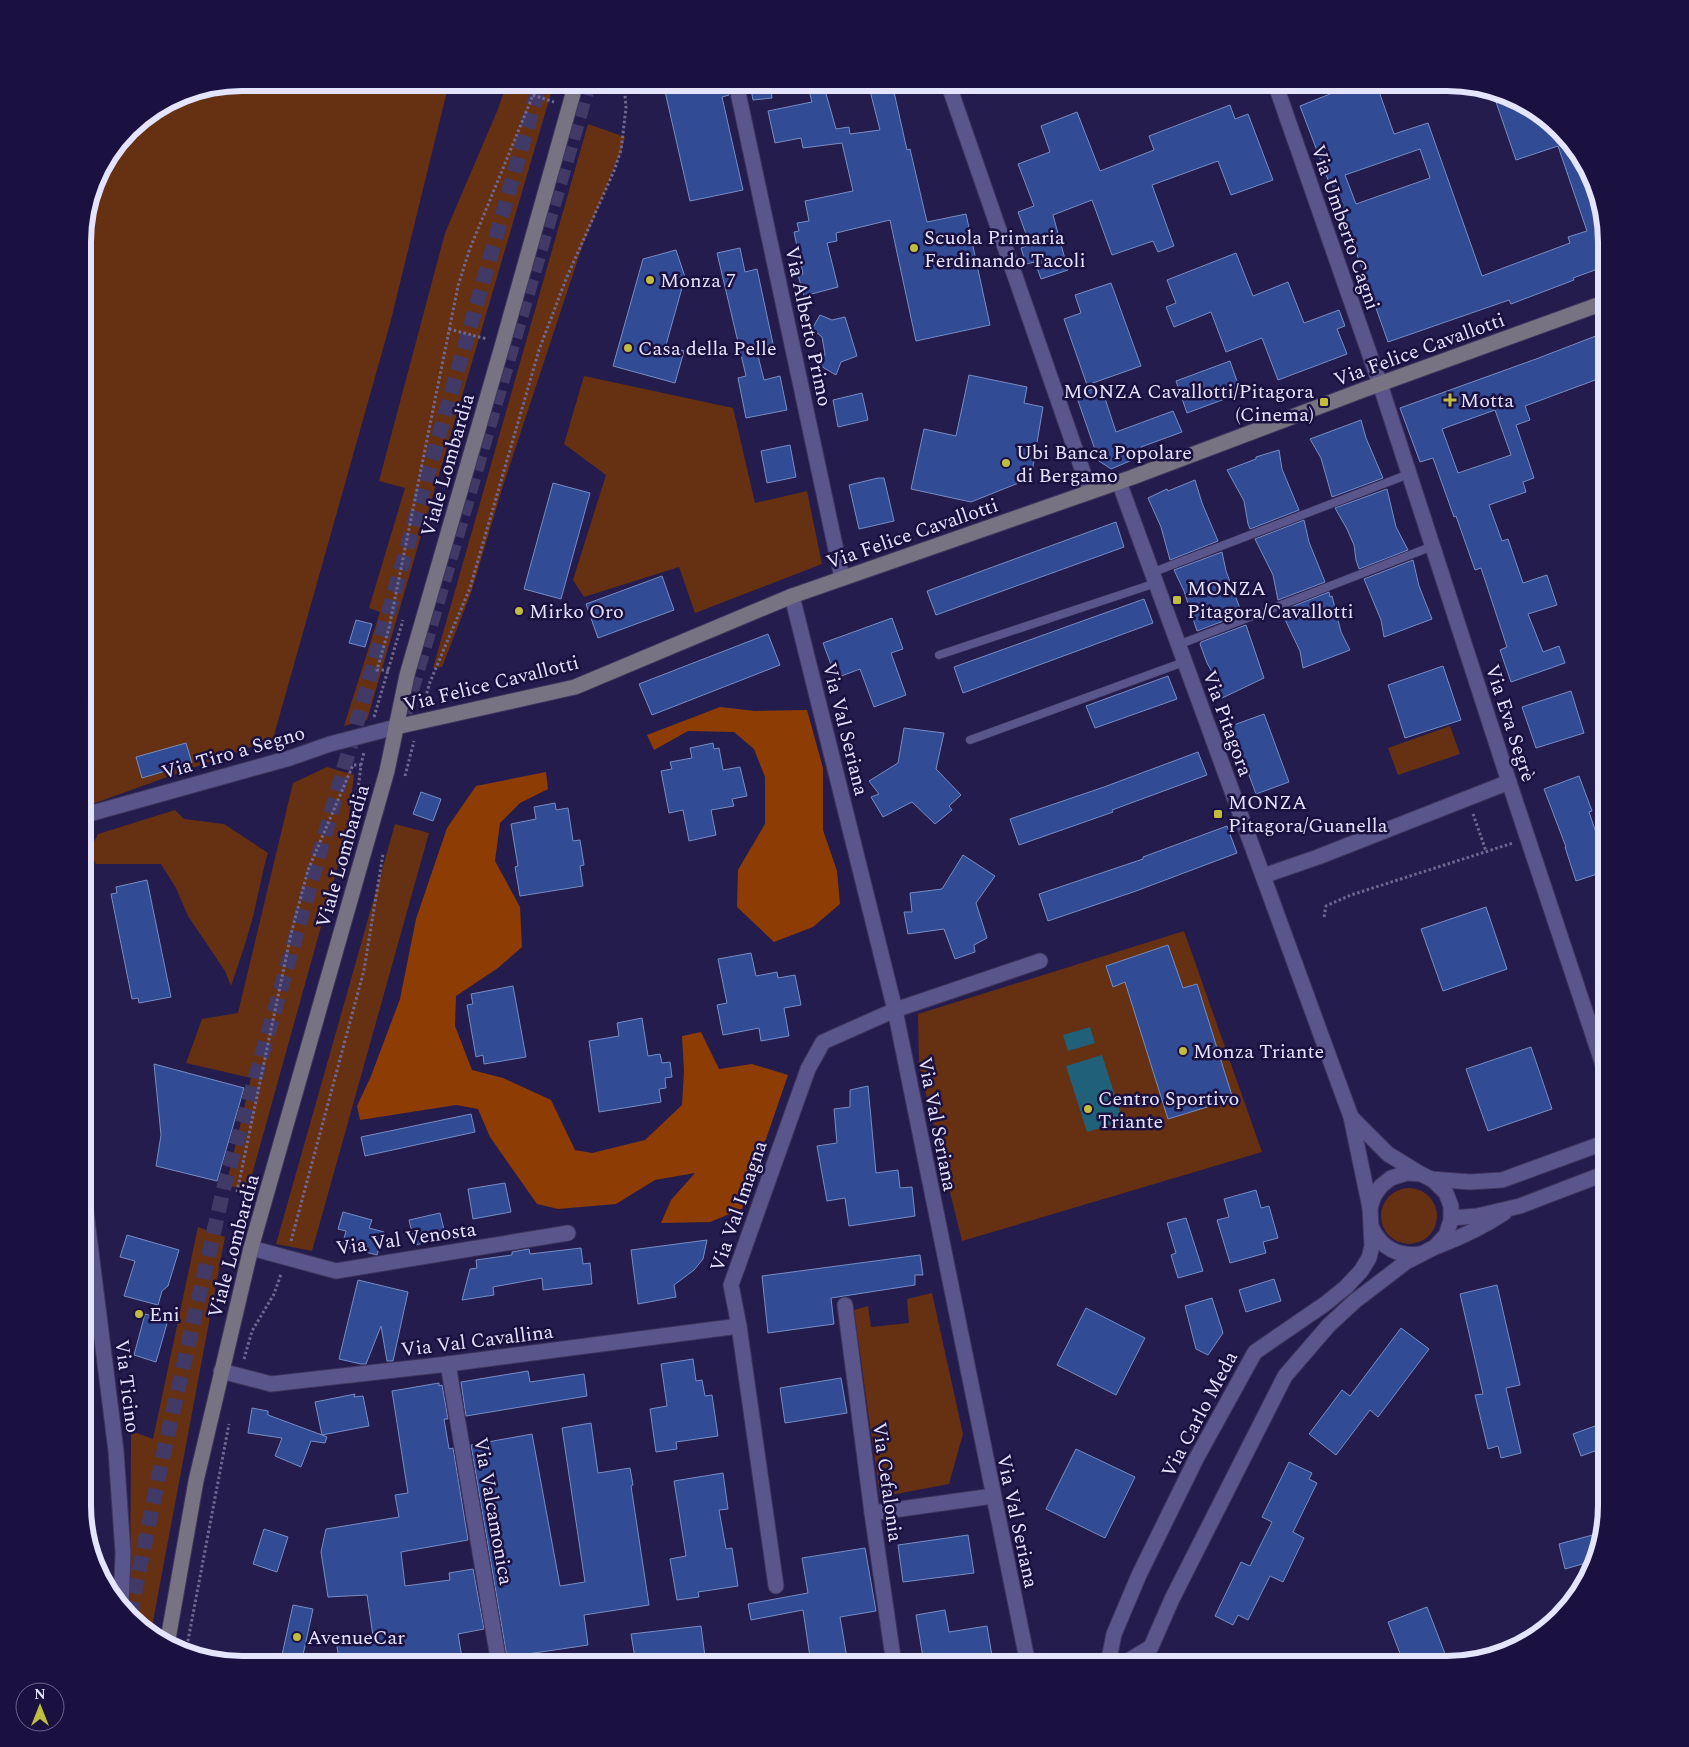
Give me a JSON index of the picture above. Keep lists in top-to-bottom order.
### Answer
{
  "streets": {
    "street": [
      "Via Umberto Cagni",
      "Via Alberto Primo",
      "Via Felice Cavallotti",
      "Viale Lombardia",
      "Via Pitagora",
      "Via Eva Segrè",
      "Via Val Seriana",
      "Via Tiro a Segno",
      "Via Val Imagna",
      "Via Val Venosta",
      "Via Val Cavallina",
      "Via Ticino",
      "Via Carlo Meda",
      "Via Cefalonia",
      "Via Valcamonica"
    ]
  },
  "crossings": [
    ["Via Umberto Cagni", "Via Felice Cavallotti"],
    ["Via Umberto Cagni", "Via Eva Segrè"],
    ["Via Alberto Primo", "Via Felice Cavallotti"],
    ["Via Felice Cavallotti", "Viale Lombardia"],
    ["Via Felice Cavallotti", "Via Pitagora"],
    ["Via Felice Cavallotti", "Via Eva Segrè"],
    ["Via Felice Cavallotti", "Via Val Seriana"],
    ["Via Felice Cavallotti", "Via Tiro a Segno"],
    ["Viale Lombardia", "Via Tiro a Segno"],
    ["Viale Lombardia", "Via Val Venosta"],
    ["Viale Lombardia", "Via Val Cavallina"],
    ["Via Pitagora", "Via Carlo Meda"],
    ["Via Val Seriana", "Via Val Imagna"],
    ["Via Val Imagna", "Via Val Cavallina"],
    ["Via Val Cavallina", "Via Valcamonica"]
  ],
  "places": {
    "other": [
      "Scuola Primaria Ferdinando Tacoli",
      "Monza 7",
      "Casa della Pelle",
      "Ubi Banca Popolare di Bergamo",
      "Mirko Oro",
      "Monza Triante",
      "Centro Sportivo Triante",
      "Eni",
      "AvenueCar"
    ],
    "health": ["Motta"],
    "transit": ["MONZA Cavallotti/Pitagora (Cinema)", "MONZA Pitagora/Cavallotti", "MONZA Pitagora/Guanella"]
  },
  "north": "top"
}
